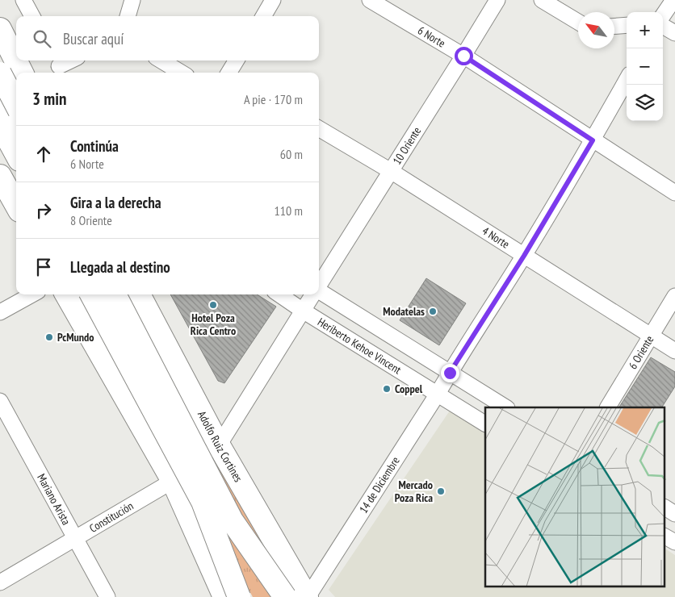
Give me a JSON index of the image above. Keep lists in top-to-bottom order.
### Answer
{
  "streets": {
    "main road": ["Adolfo Ruiz Cortines"],
    "street": [
      "6 Norte",
      "10 Oriente",
      "4 Norte",
      "Heriberto Kehoe Vincent",
      "6 Oriente",
      "14 de Diciembre",
      "Mariano Arista",
      "Constitución"
    ]
  },
  "crossings": [
    ["6 Norte", "10 Oriente"],
    ["6 Norte", "14 de Diciembre"],
    ["10 Oriente", "4 Norte"],
    ["10 Oriente", "Heriberto Kehoe Vincent"],
    ["10 Oriente", "Adolfo Ruiz Cortines"],
    ["10 Oriente", "Constitución"],
    ["4 Norte", "6 Oriente"],
    ["4 Norte", "14 de Diciembre"],
    ["Heriberto Kehoe Vincent", "14 de Diciembre"],
    ["Adolfo Ruiz Cortines", "14 de Diciembre"],
    ["Adolfo Ruiz Cortines", "Constitución"],
    ["Mariano Arista", "Constitución"]
  ],
  "places": [
    "Hotel Poza Rica Centro",
    "Modatelas",
    "PcMundo",
    "Coppel",
    "Mercado Poza Rica"
  ],
  "north": "top left",
  "page": {
    "map_buttons": ["+", "−"],
    "search": "Buscar aquí",
    "heading": ["3 min", "A pie · 170 m"],
    "list": [
      ["Continúa", "6 Norte", "60 m"],
      ["Gira a la derecha", "8 Oriente", "110 m"],
      "Llegada al destino"
    ]
  }
}
